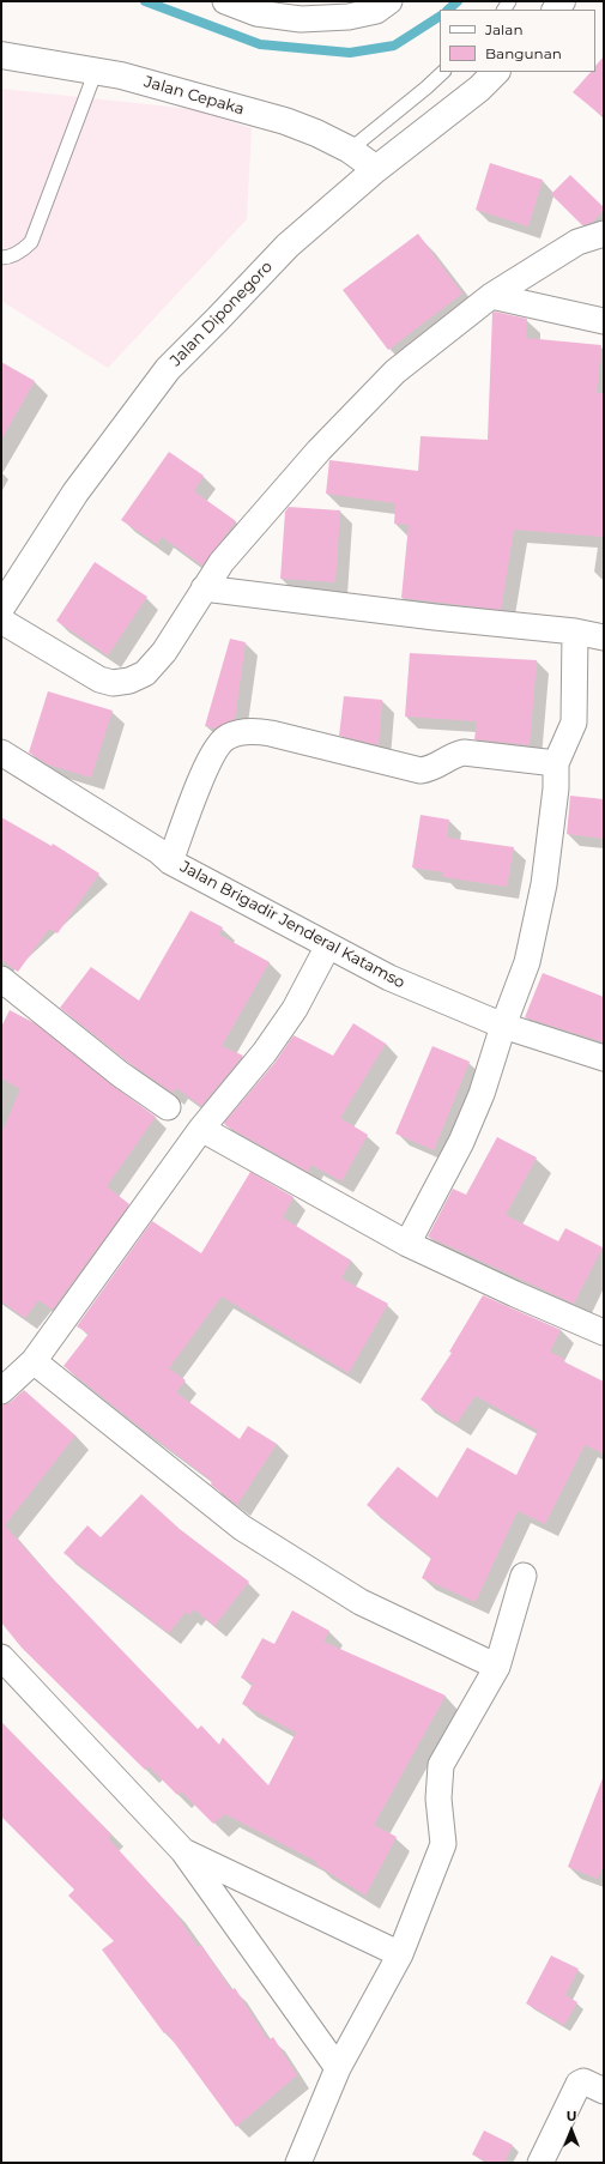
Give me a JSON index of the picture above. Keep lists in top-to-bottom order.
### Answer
{
  "streets": {
    "main road": ["Jalan Cepaka", "Jalan Diponegoro"],
    "street": ["Jalan Brigadir Jenderal Katamso"]
  },
  "crossings": [
    ["Jalan Cepaka", "Jalan Diponegoro"]
  ],
  "legend": ["Jalan", "Bangunan"],
  "north": "top"
}
